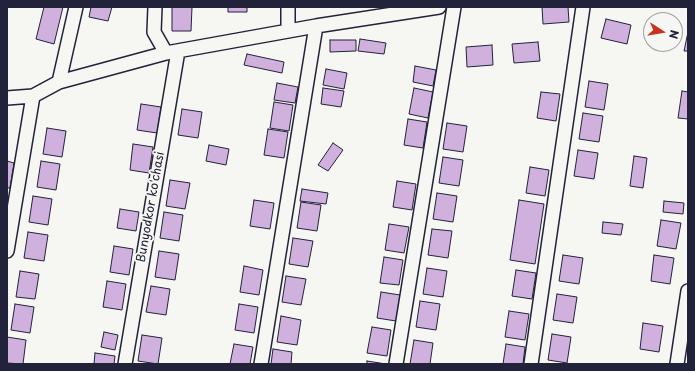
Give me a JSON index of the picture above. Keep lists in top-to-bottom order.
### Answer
{
  "streets": {
    "street": ["Bunyodkor ko'chasi"]
  },
  "north": "right"
}
